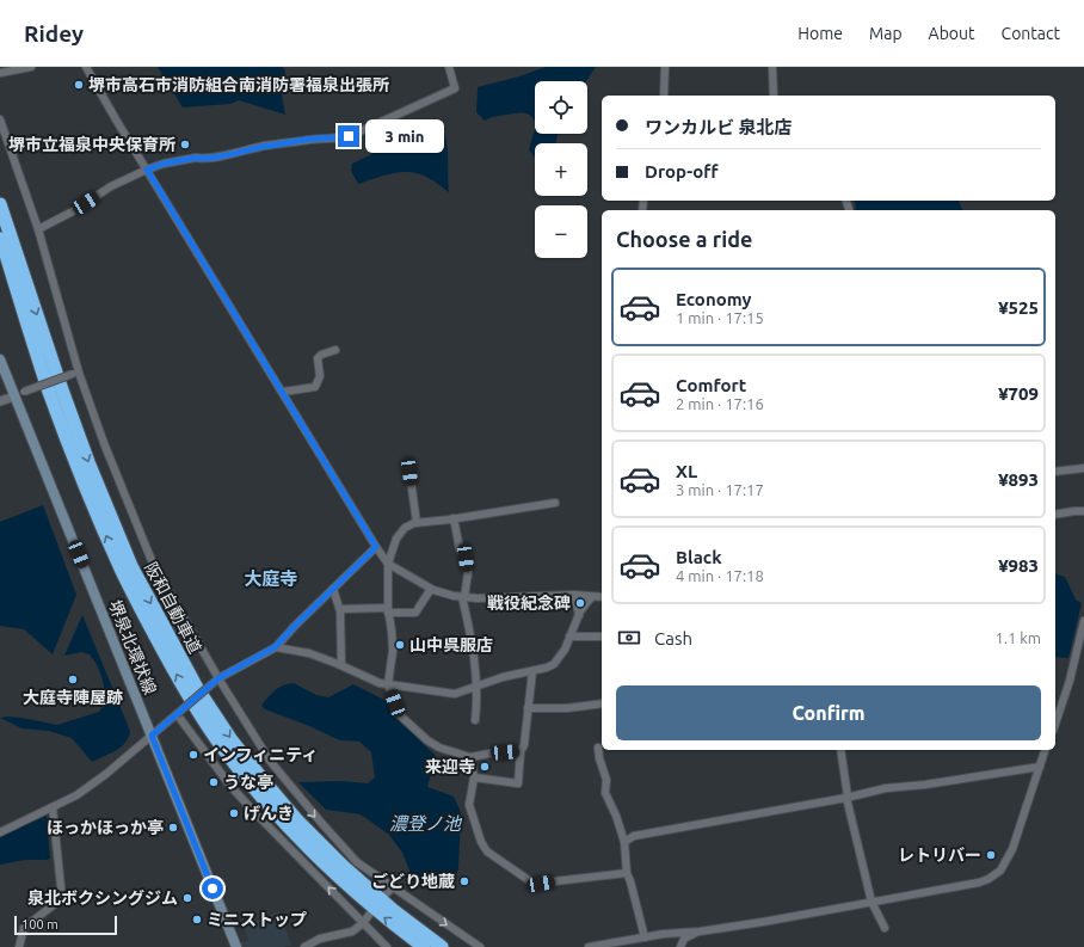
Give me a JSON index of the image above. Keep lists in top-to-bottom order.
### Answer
{
  "streets": {
    "highway": ["阪和自動車道"],
    "main road": ["堺泉北環状線"]
  },
  "districts": ["大庭寺"],
  "water": ["濃登ノ池"],
  "places": [
    "堺市高石市消防組合南消防署福泉出張所",
    "堺市立福泉中央保育所",
    "戦役紀念碑",
    "山中呉服店",
    "大庭寺陣屋跡",
    "インフィニティ",
    "来迎寺",
    "うな亭",
    "げんき",
    "ほっかほっか亭",
    "レトリバー",
    "ごどり地蔵",
    "泉北ボクシングジム",
    "ミニストップ"
  ],
  "scale_bar": "100 m",
  "page": {
    "header": "Ridey",
    "nav": [
      "Home",
      "Map",
      "About",
      "Contact"
    ],
    "map_buttons": ["+", "−"],
    "banner": ["ワンカルビ 泉北店", "Drop-off"],
    "bubble": "3 min",
    "heading": "Choose a ride",
    "list": [
      {
        "name": "Economy",
        "note": "1 min · 17:15",
        "value": "¥525"
      },
      {
        "name": "Comfort",
        "note": "2 min · 17:16",
        "value": "¥709"
      },
      {
        "name": "XL",
        "note": "3 min · 17:17",
        "value": "¥893"
      },
      {
        "name": "Black",
        "note": "4 min · 17:18",
        "value": "¥983"
      }
    ],
    "pay": ["Cash", "1.1 km"],
    "buttons": "Confirm",
    "scale": "100 m"
  }
}
